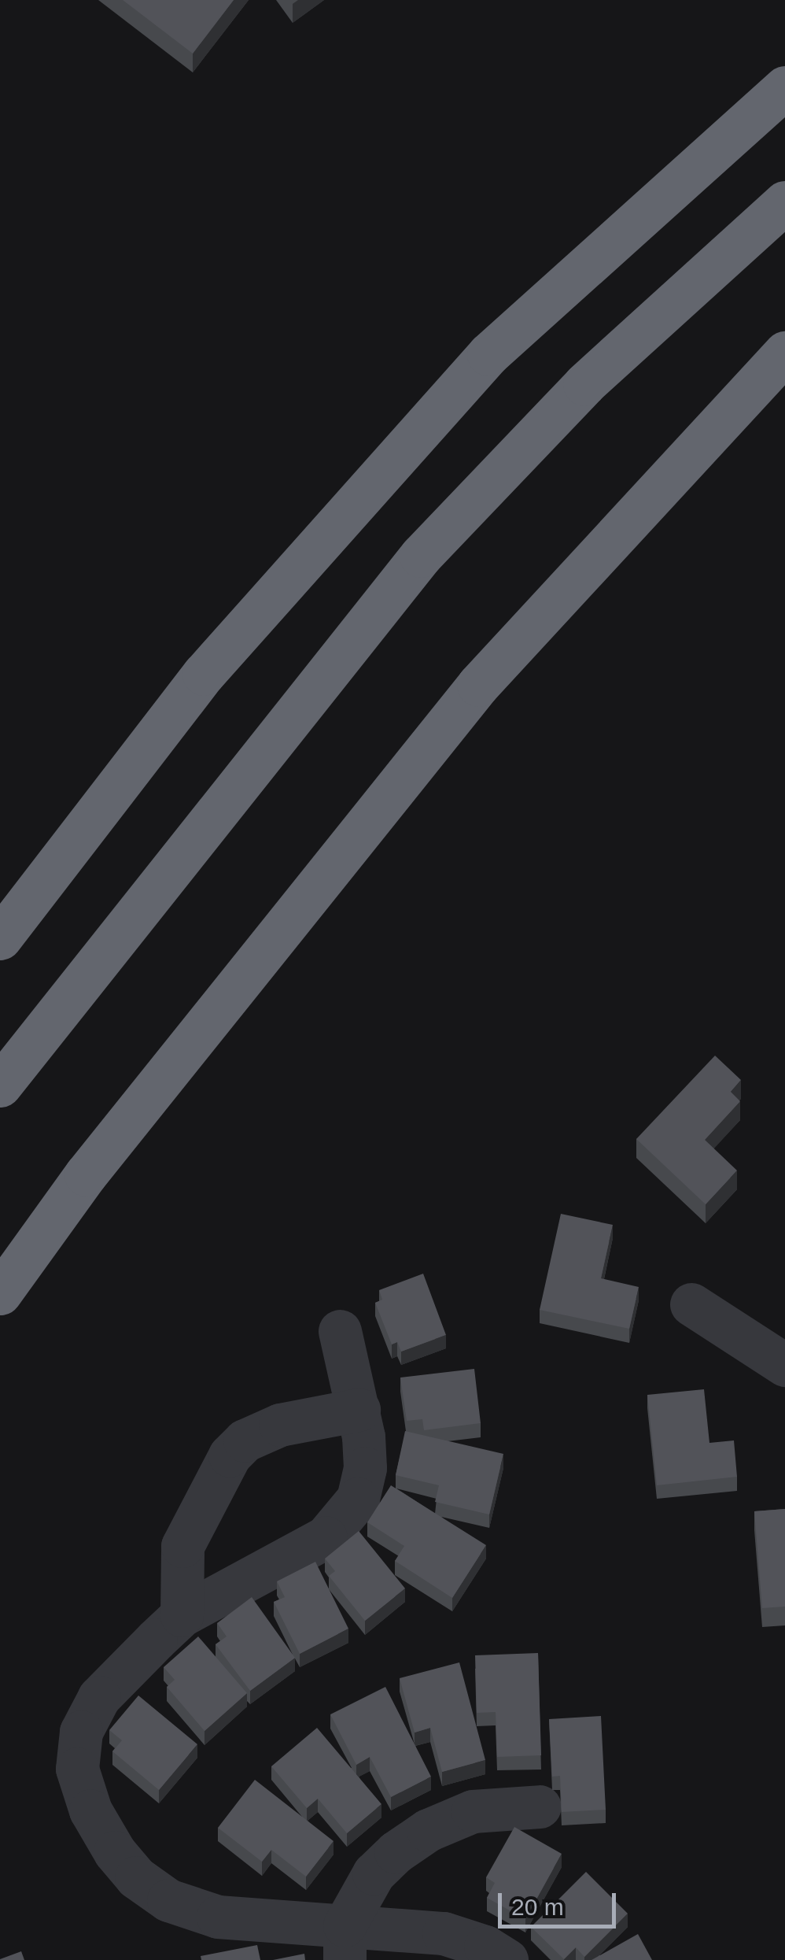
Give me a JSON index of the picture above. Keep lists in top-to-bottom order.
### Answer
{
  "scale_bar": "20 m"
}
